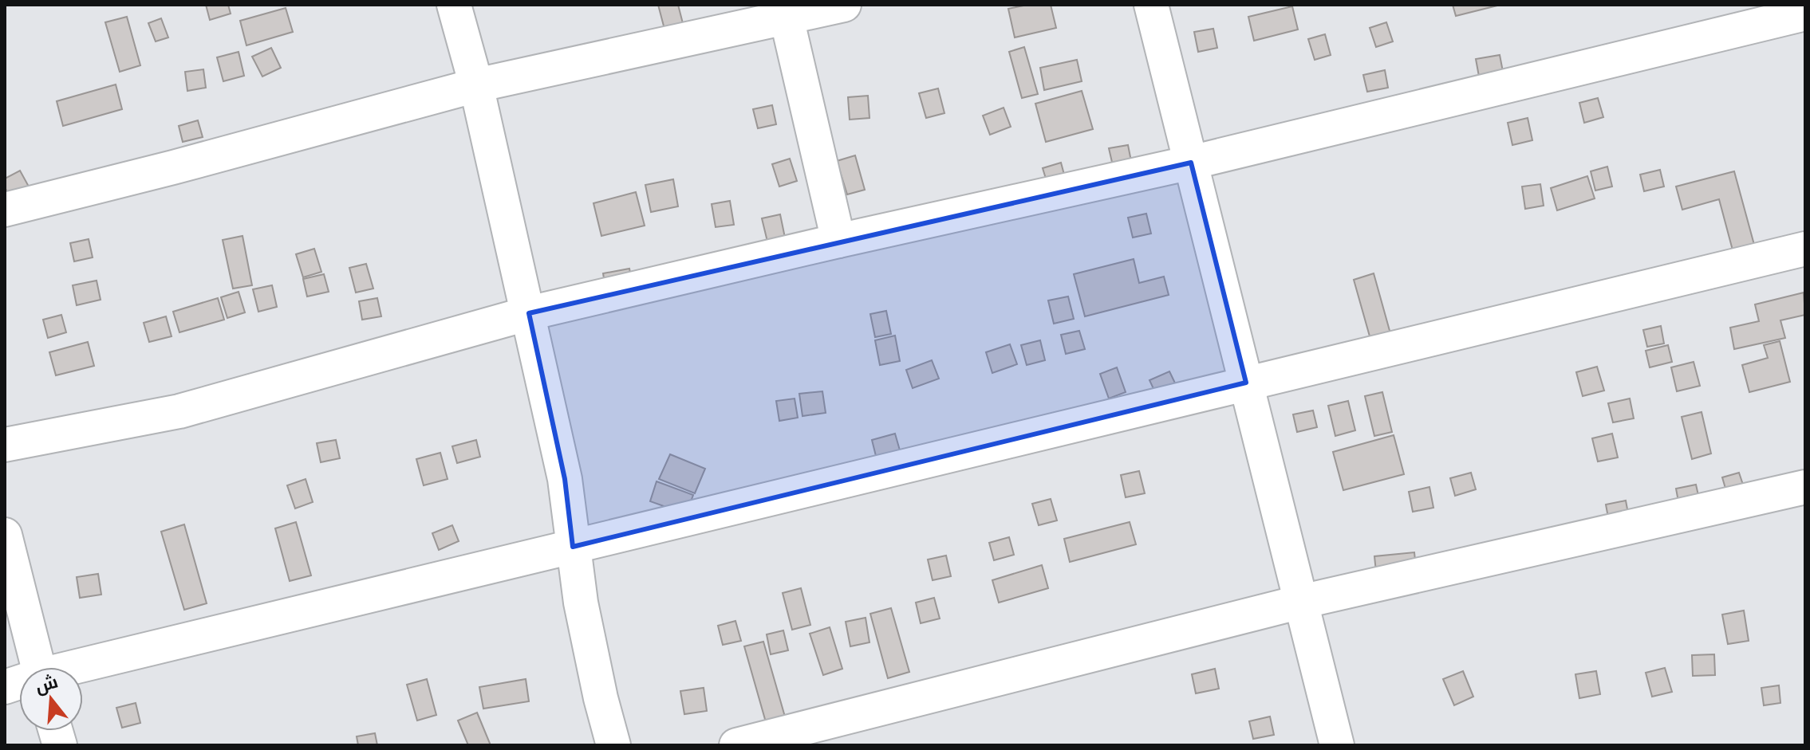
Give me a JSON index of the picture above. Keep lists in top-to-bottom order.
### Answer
{
  "north": "top"
}
